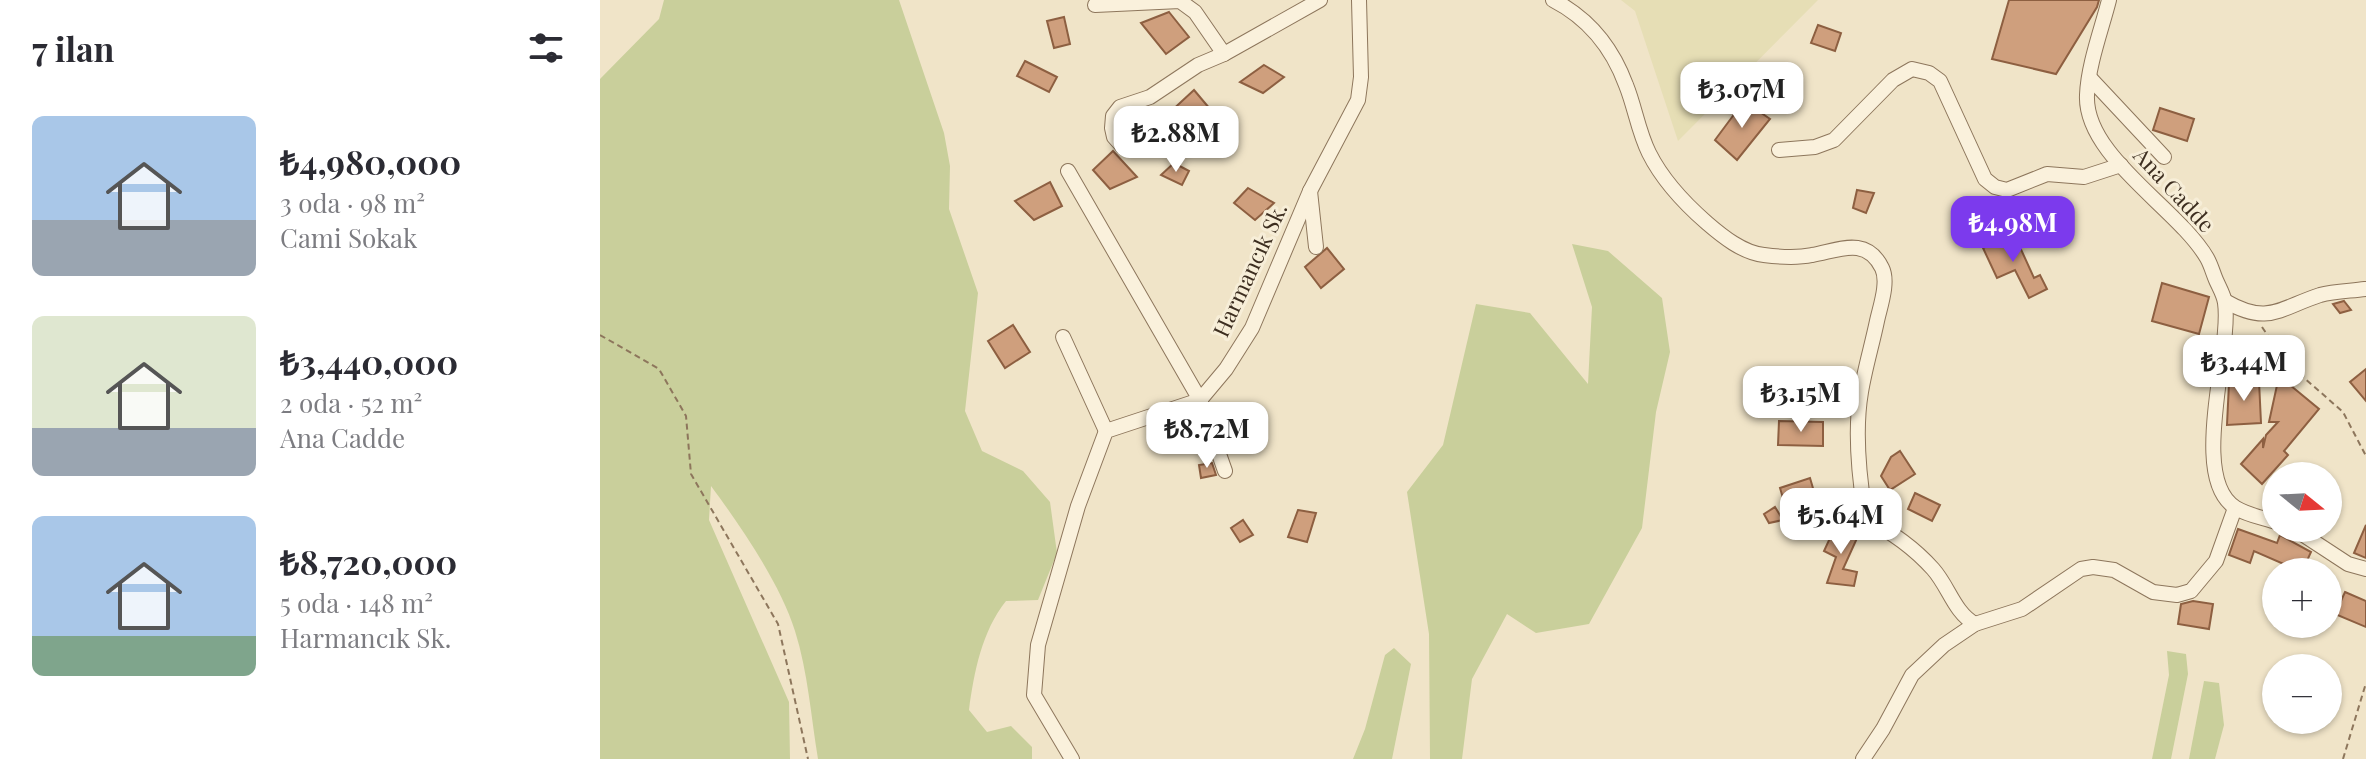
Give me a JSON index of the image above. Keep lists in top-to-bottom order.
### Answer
{
  "streets": {
    "street": ["Ana Cadde", "Harmancık Sk."]
  },
  "north": "right",
  "page": {
    "heading": "7 ilan",
    "price": [
      "₺3.07M",
      "₺2.88M",
      "₺4.98M",
      "₺3.44M",
      "₺3.15M",
      "₺8.72M",
      "₺5.64M"
    ],
    "list": [
      {
        "name": "₺4,980,000",
        "note": "3 oda · 98 m² · Cami Sokak"
      },
      {
        "name": "₺3,440,000",
        "note": "2 oda · 52 m² · Ana Cadde"
      },
      {
        "name": "₺8,720,000",
        "note": "5 oda · 148 m² · Harmancık Sk."
      }
    ],
    "map_buttons": ["+", "−"]
  }
}
